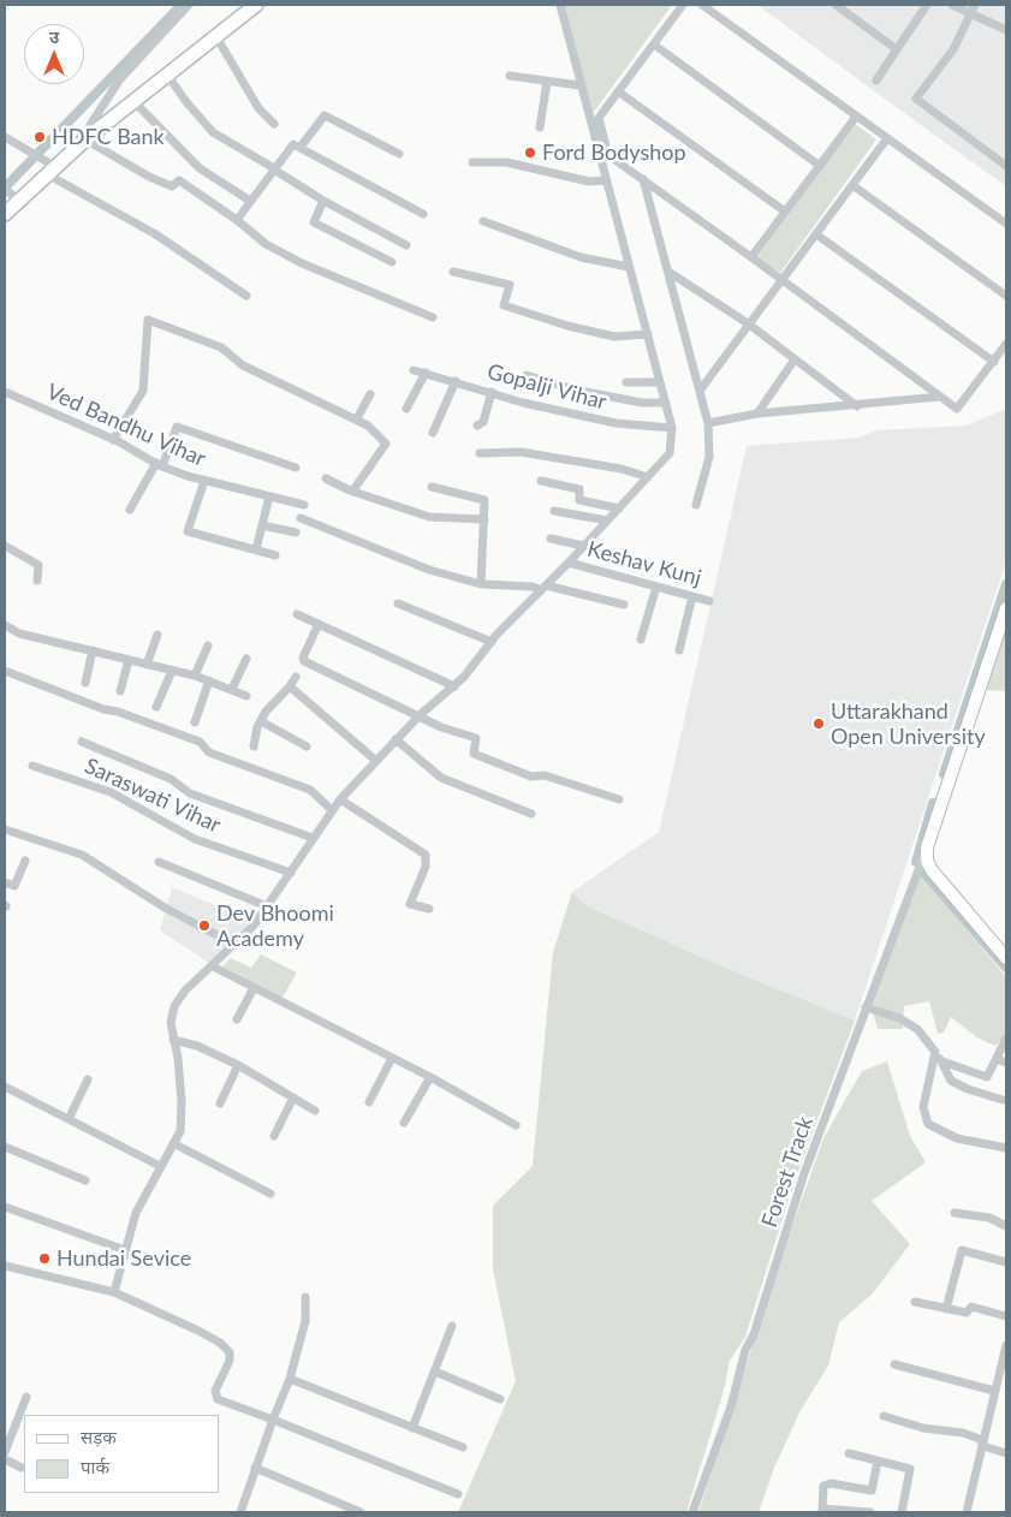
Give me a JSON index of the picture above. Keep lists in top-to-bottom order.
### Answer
{
  "streets": {
    "street": [
      "Gopalji Vihar",
      "Ved Bandhu Vihar",
      "Keshav Kunj",
      "Saraswati Vihar",
      "Forest Track"
    ]
  },
  "places": [
    "HDFC Bank",
    "Ford Bodyshop",
    "Uttarakhand Open University",
    "Dev Bhoomi Academy",
    "Hundai Sevice"
  ],
  "legend": ["सड़क", "पार्क"],
  "north": "top"
}
